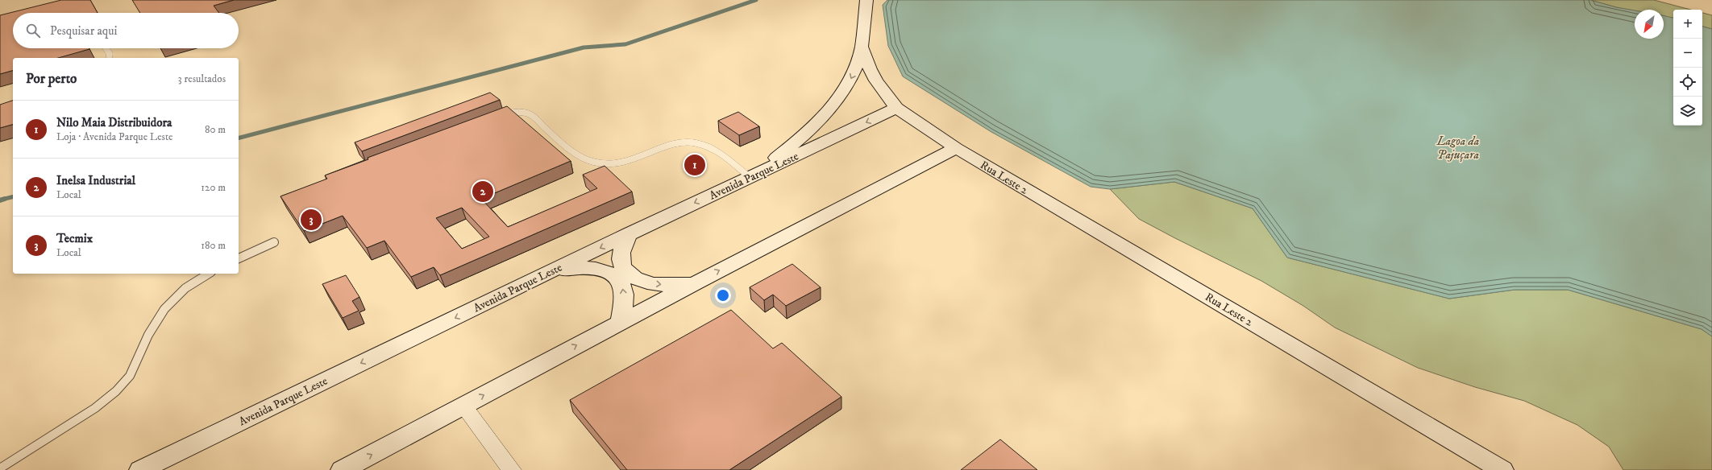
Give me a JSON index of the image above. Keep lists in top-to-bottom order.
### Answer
{
  "streets": {
    "street": ["Avenida Parque Leste", "Rua Leste 2"]
  },
  "water": ["Lagoa da Pajuçara"],
  "north": "bottom left",
  "page": {
    "map_buttons": ["+", "−"],
    "search": "Pesquisar aqui",
    "heading": ["Por perto", "3 resultados"],
    "list": [
      {
        "mark": "1",
        "name": "Nilo Maia Distribuidora",
        "note": "Loja · Avenida Parque Leste",
        "value": "80 m"
      },
      {
        "mark": "2",
        "name": "Inelsa Industrial",
        "note": "Local",
        "value": "120 m"
      },
      {
        "mark": "3",
        "name": "Tecmix",
        "note": "Local",
        "value": "180 m"
      }
    ],
    "pins": ["1", "2", "3"]
  }
}
